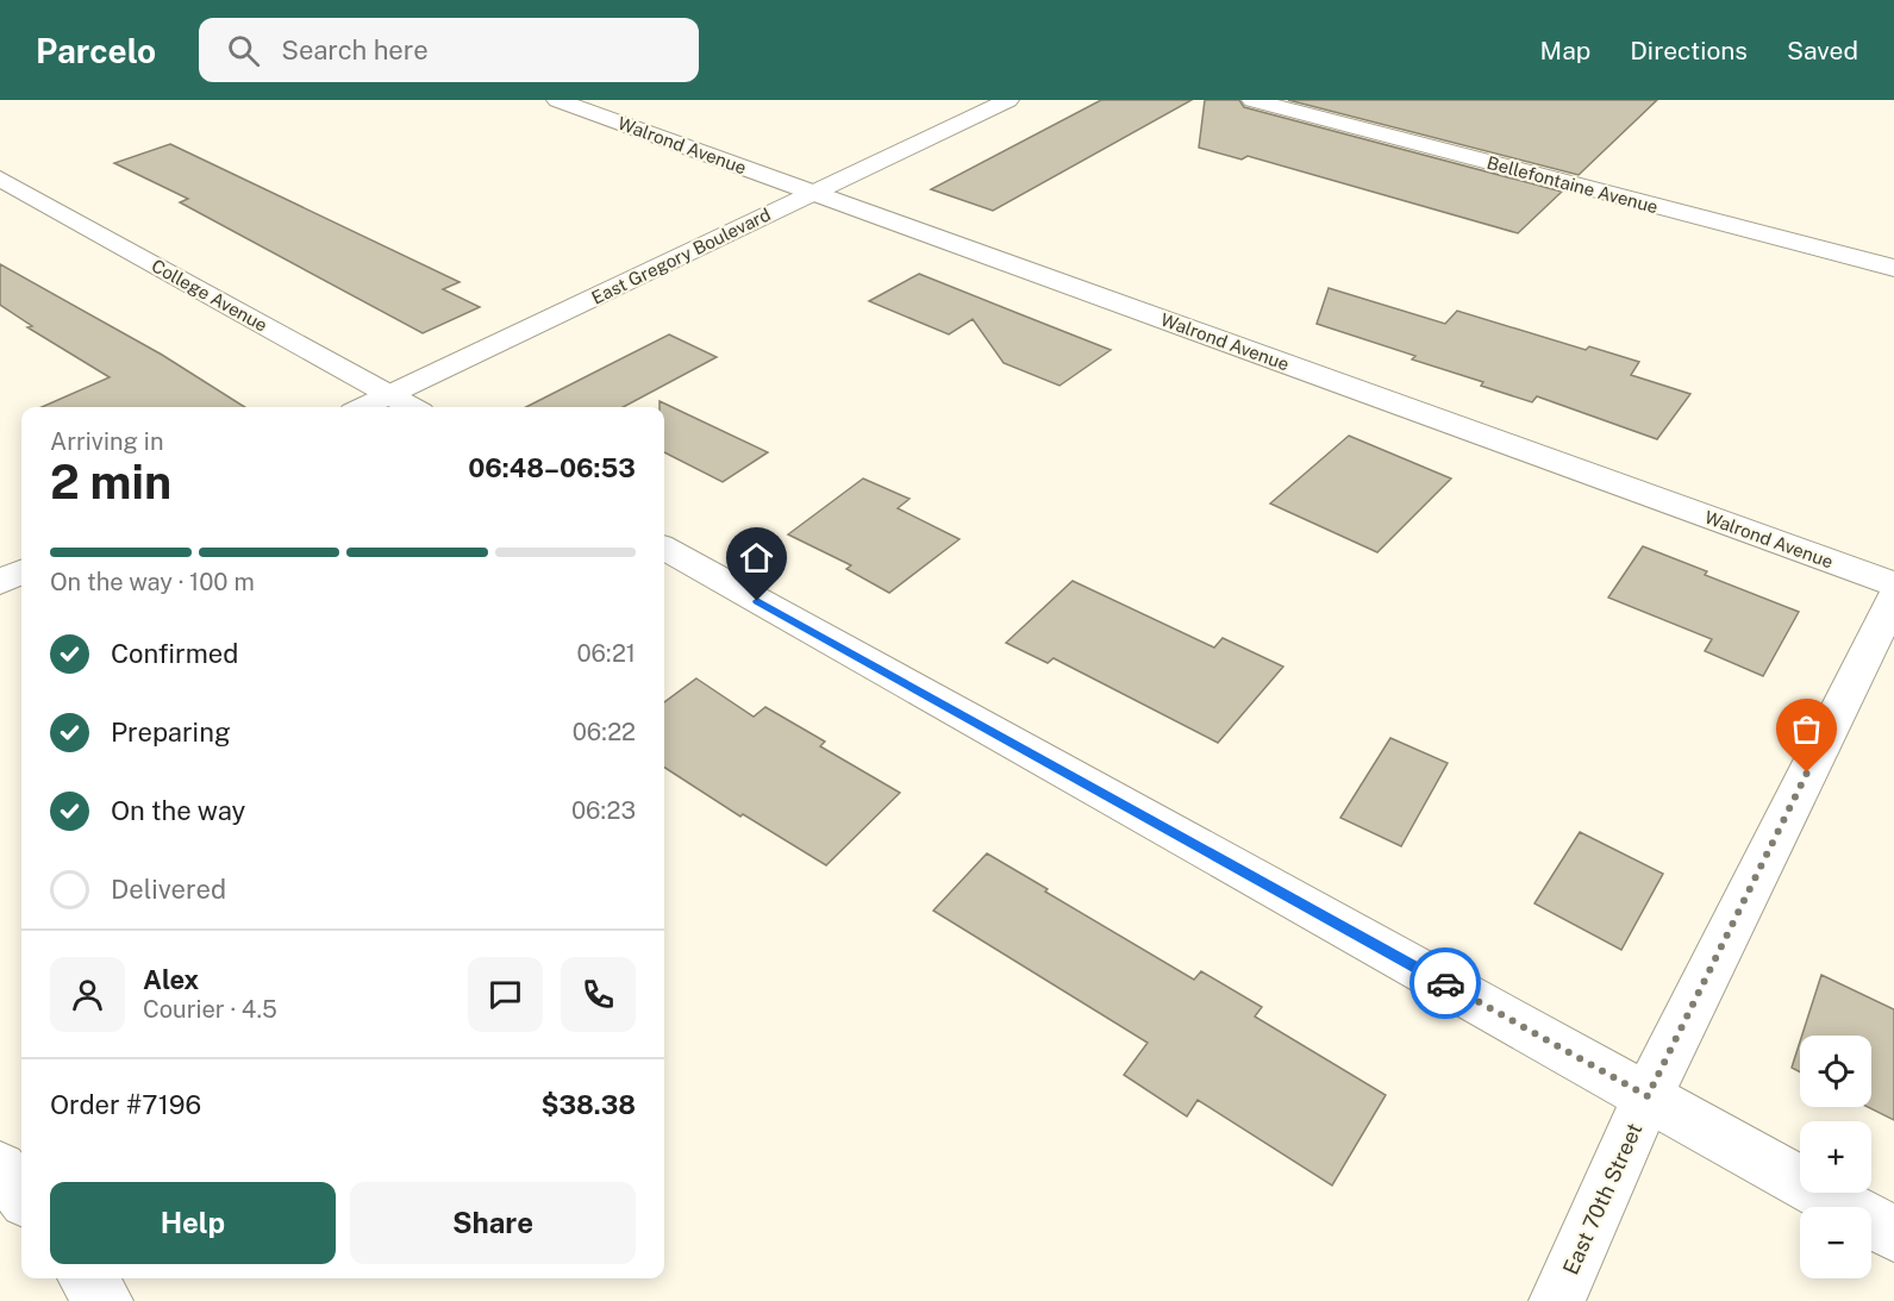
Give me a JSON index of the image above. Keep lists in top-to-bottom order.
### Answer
{
  "streets": {
    "street": [
      "Walrond Avenue",
      "Bellefontaine Avenue",
      "East Gregory Boulevard",
      "College Avenue",
      "East 70th Street"
    ]
  },
  "crossings": [
    ["Walrond Avenue", "East Gregory Boulevard"],
    ["East Gregory Boulevard", "College Avenue"]
  ],
  "page": {
    "header": "Parcelo",
    "search": "Search here",
    "nav": ["Map", "Directions", "Saved"],
    "heading": ["2 min", "Arriving in", "06:48–06:53"],
    "panel": [
      "Alex",
      "Courier · 4.5",
      "Order #7196",
      "$38.38"
    ],
    "bar": "On the way · 100 m",
    "list": [
      ["Confirmed", "06:21"],
      ["Preparing", "06:22"],
      ["On the way", "06:23"],
      "Delivered"
    ],
    "map_buttons": ["+", "−"],
    "buttons": ["Help", "Share"]
  }
}
